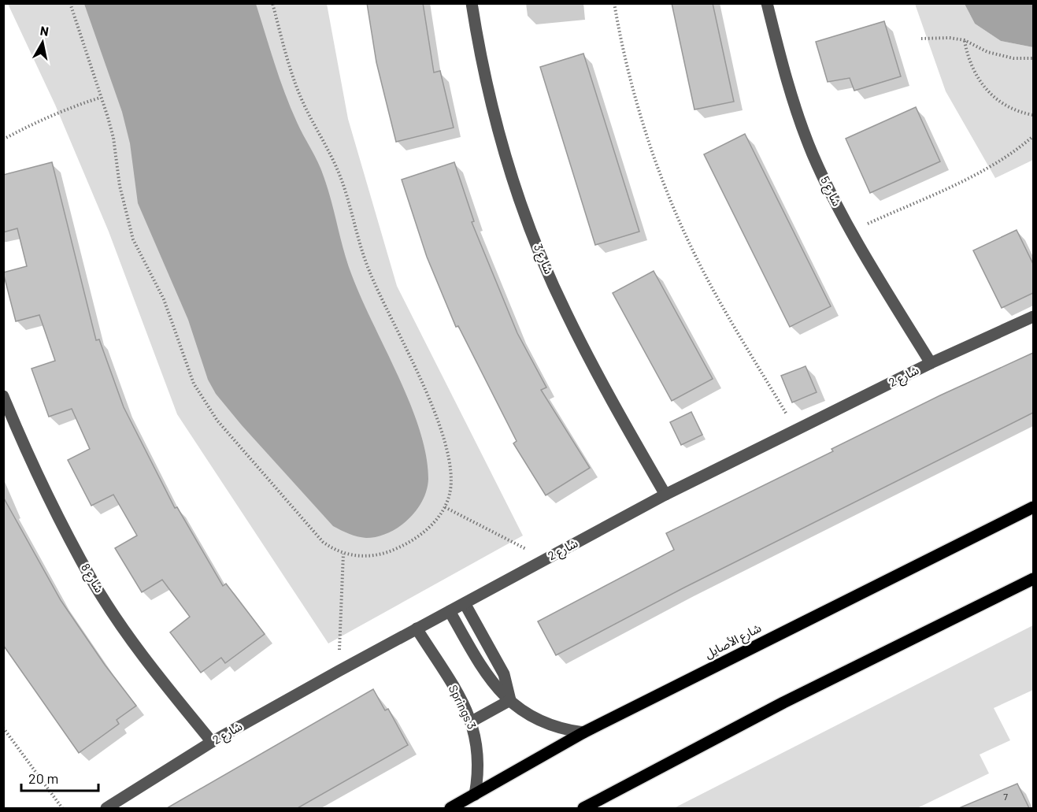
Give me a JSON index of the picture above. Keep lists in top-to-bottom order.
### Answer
{
  "streets": {
    "main road": ["شارع الأصايل"],
    "street": [
      "شارع 5",
      "شارع 3",
      "شارع 2",
      "شارع 8",
      "Springs 3"
    ]
  },
  "crossings": [
    ["شارع 5", "شارع 2"],
    ["شارع 3", "شارع 2"],
    ["شارع 2", "شارع 8"],
    ["شارع 2", "Springs 3"],
    ["شارع الأصايل", "Springs 3"]
  ],
  "house_numbers": ["7"],
  "scale_bar": "20 m",
  "north": "top"
}
